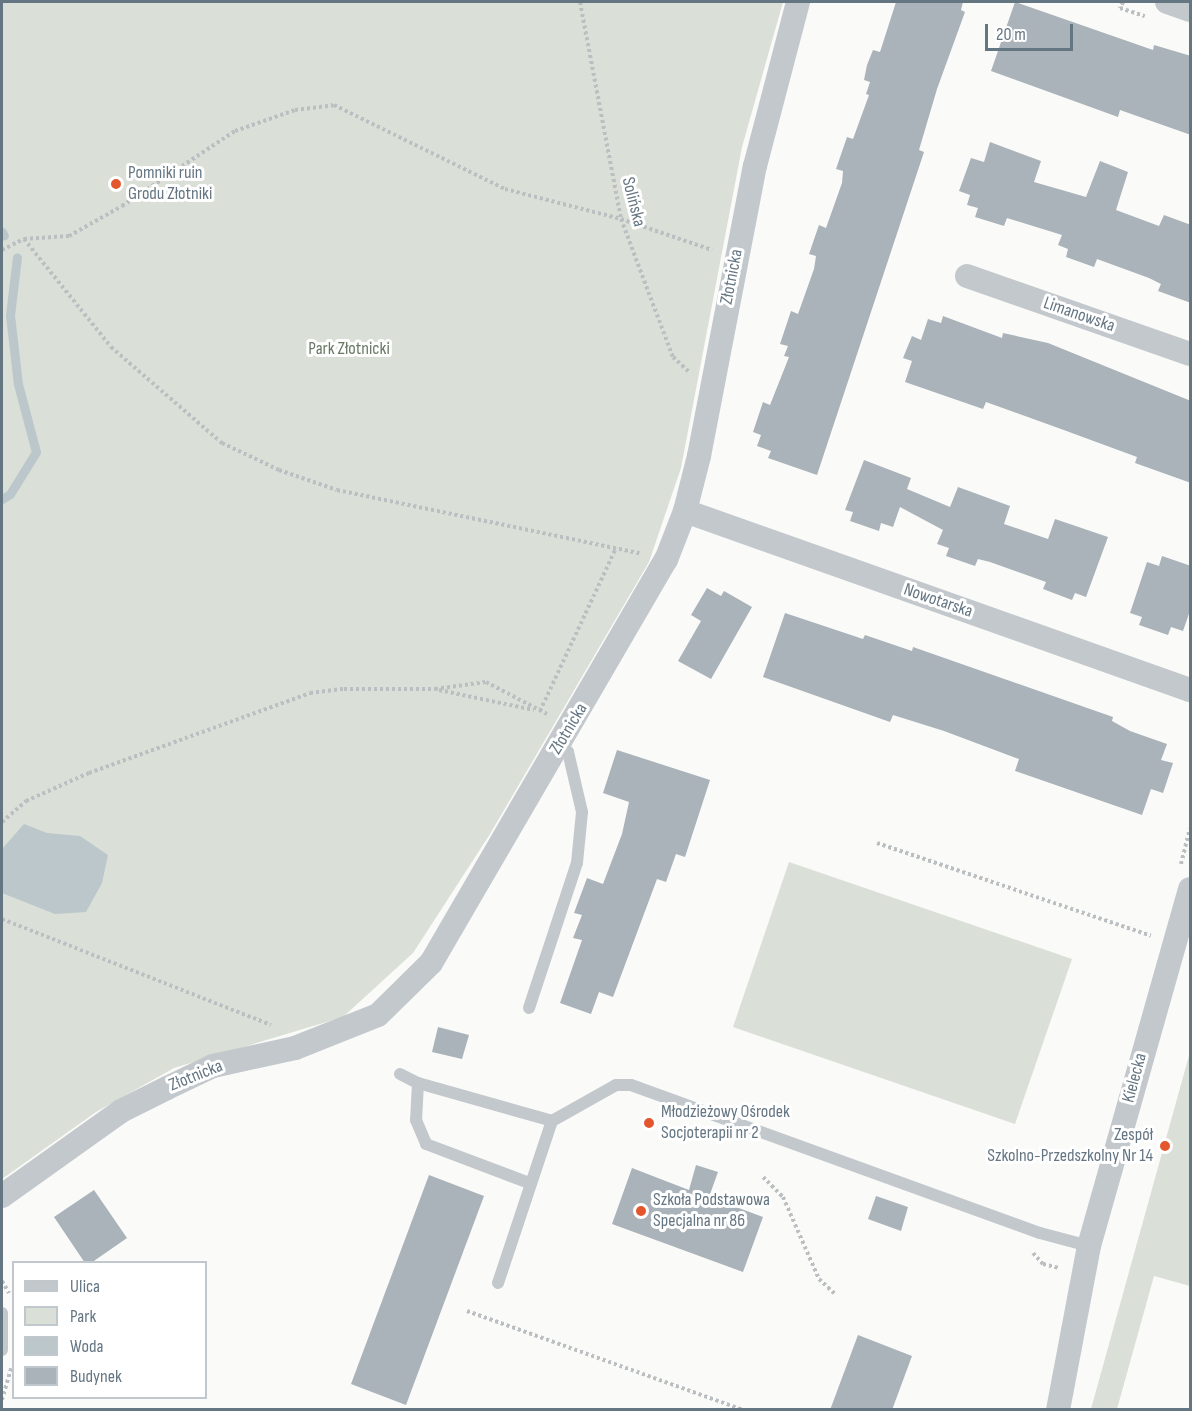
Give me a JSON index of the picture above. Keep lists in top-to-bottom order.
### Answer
{
  "streets": {
    "street": [
      "Złotnicka",
      "Limanowska",
      "Nowotarska",
      "Kielecka"
    ],
    "path": ["Solińska"]
  },
  "crossings": [
    ["Solińska", "Złotnicka"],
    ["Złotnicka", "Nowotarska"]
  ],
  "parks": ["Park Złotnicki"],
  "places": [
    "Pomniki ruin Grodu Złotniki",
    "Młodzieżowy Ośrodek Socjoterapii nr 2",
    "Zespół Szkolno-Przedszkolny Nr 14",
    "Szkoła Podstawowa Specjalna nr 86"
  ],
  "legend": [
    "Ulica",
    "Park",
    "Woda",
    "Budynek"
  ],
  "scale_bar": "20 m"
}
